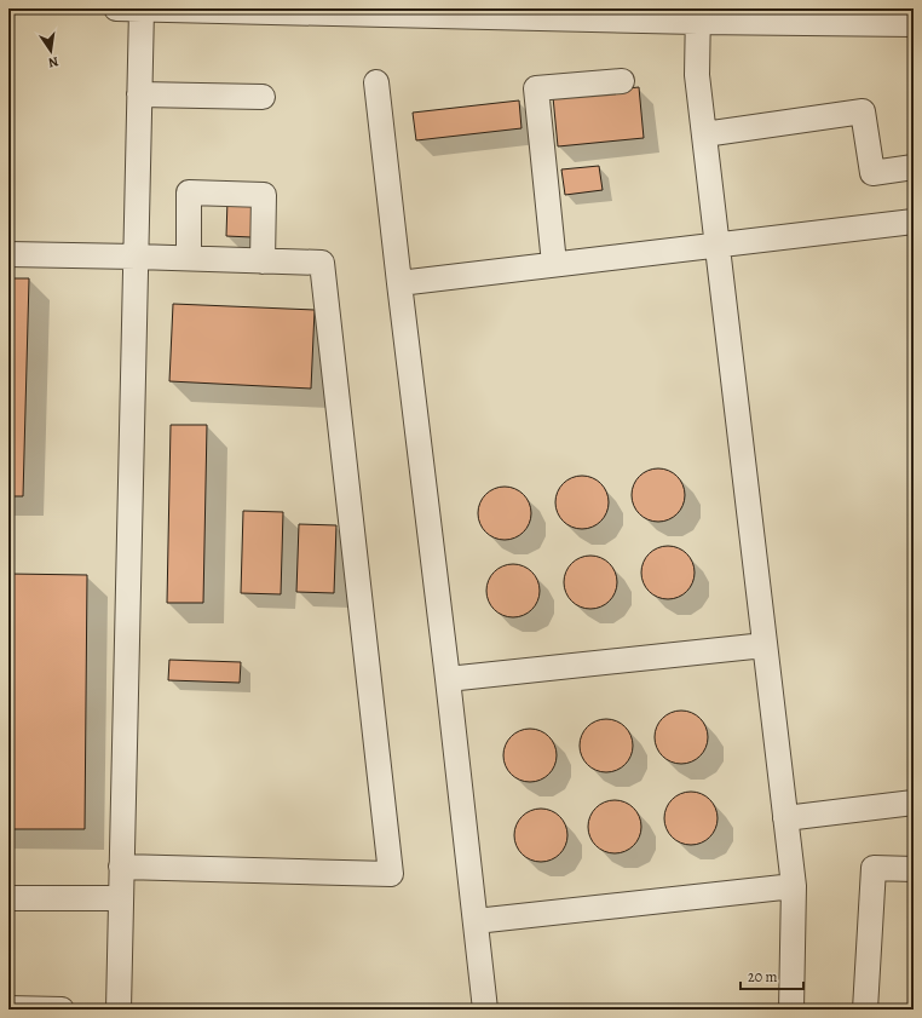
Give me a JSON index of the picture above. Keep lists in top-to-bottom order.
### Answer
{
  "scale_bar": "20 m",
  "north": "bottom"
}
